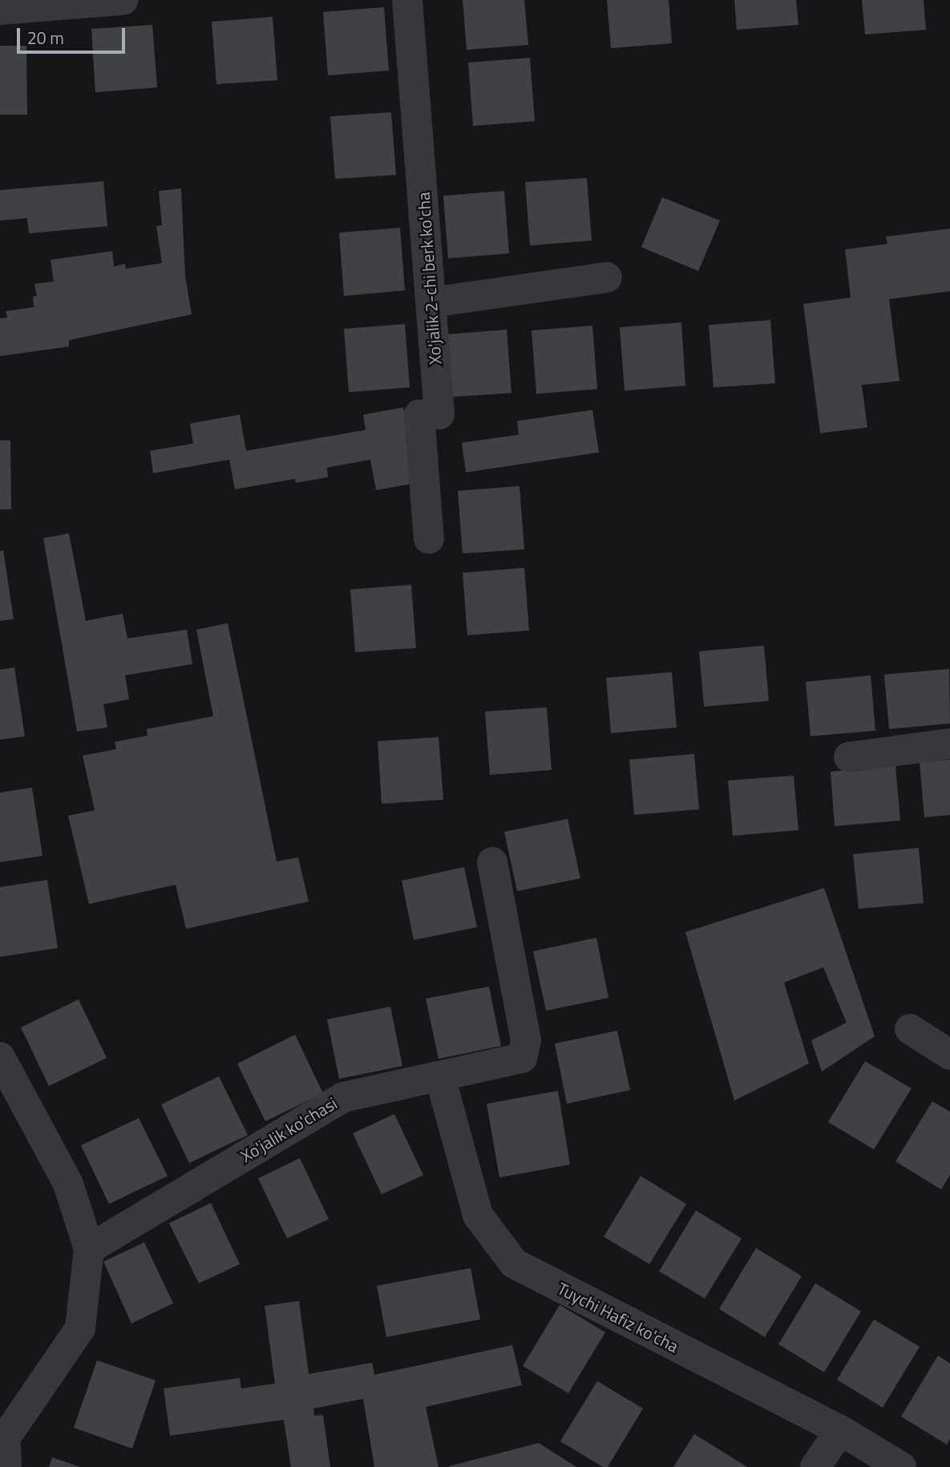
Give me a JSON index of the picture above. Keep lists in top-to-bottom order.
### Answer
{
  "streets": {
    "street": ["Xo'jalik 2-chi berk ko'cha", "Xo'jalik ko'chasi", "Tuychi Hafiz ko'cha"]
  },
  "crossings": [
    ["Xo'jalik ko'chasi", "Tuychi Hafiz ko'cha"]
  ],
  "scale_bar": "20 m"
}
